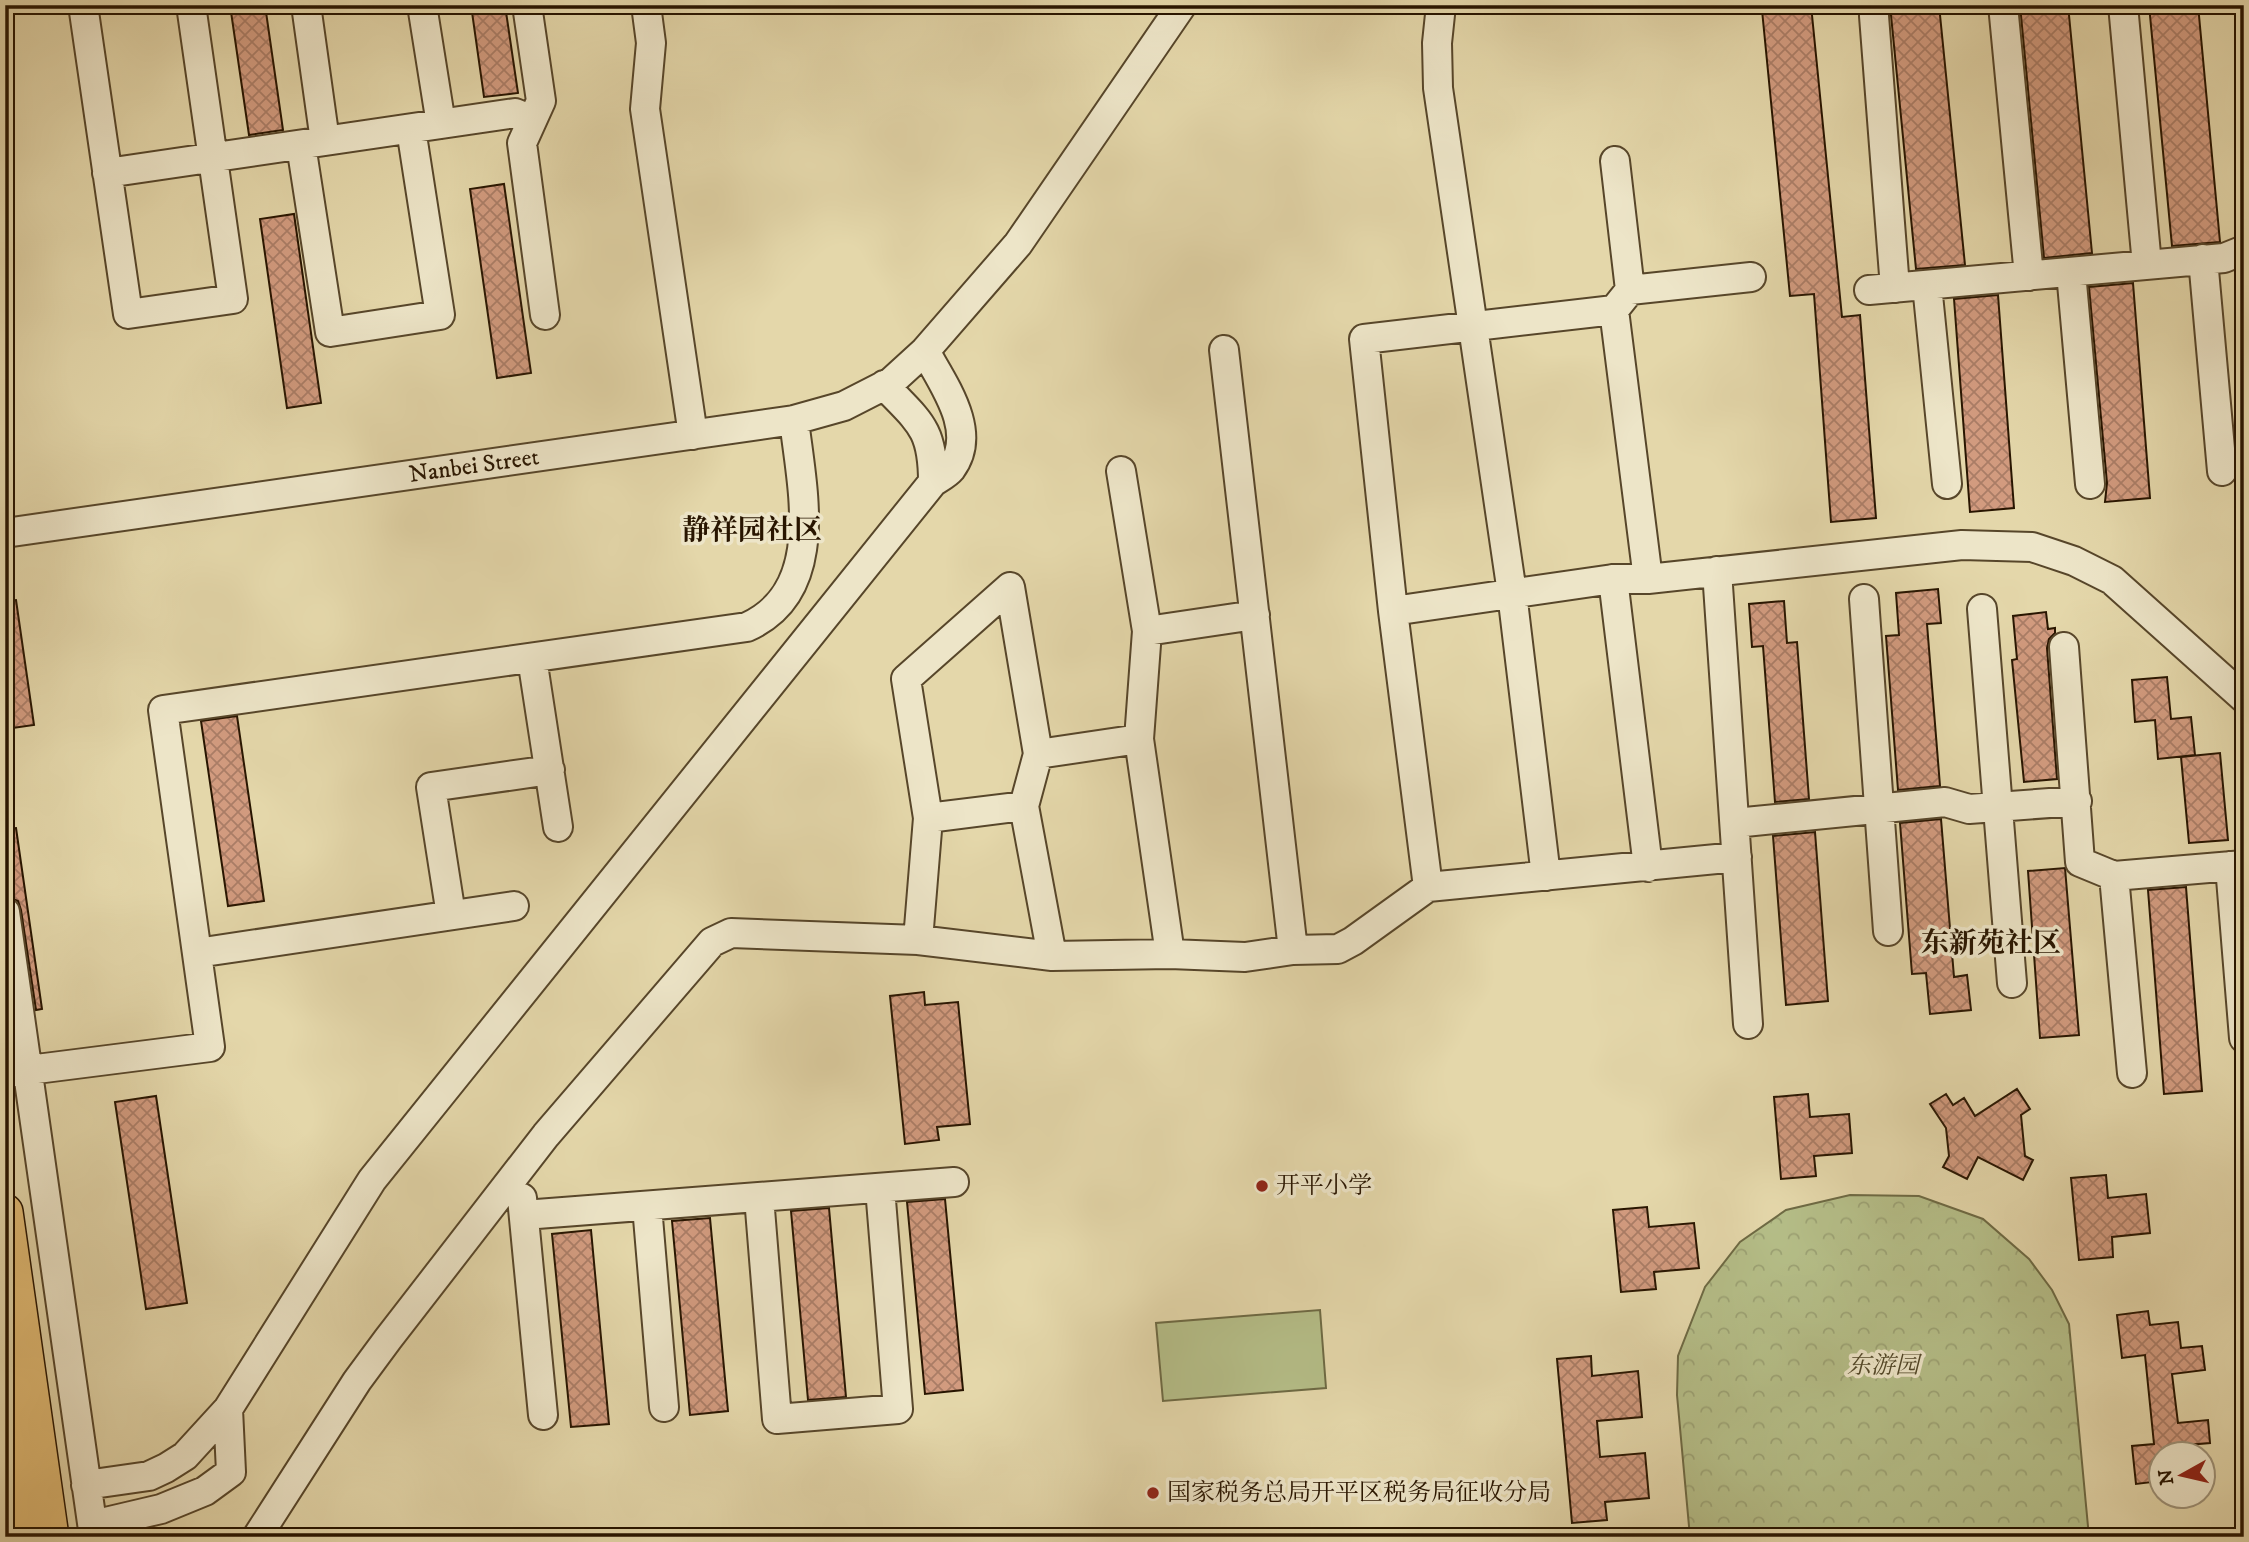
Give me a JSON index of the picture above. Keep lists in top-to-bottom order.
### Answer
{
  "streets": {
    "street": ["Nanbei Street"]
  },
  "districts": ["静祥园社区", "东新苑社区"],
  "parks": ["东游园"],
  "places": ["开平小学", "国家税务总局开平区税务局征收分局"],
  "north": "left"
}
